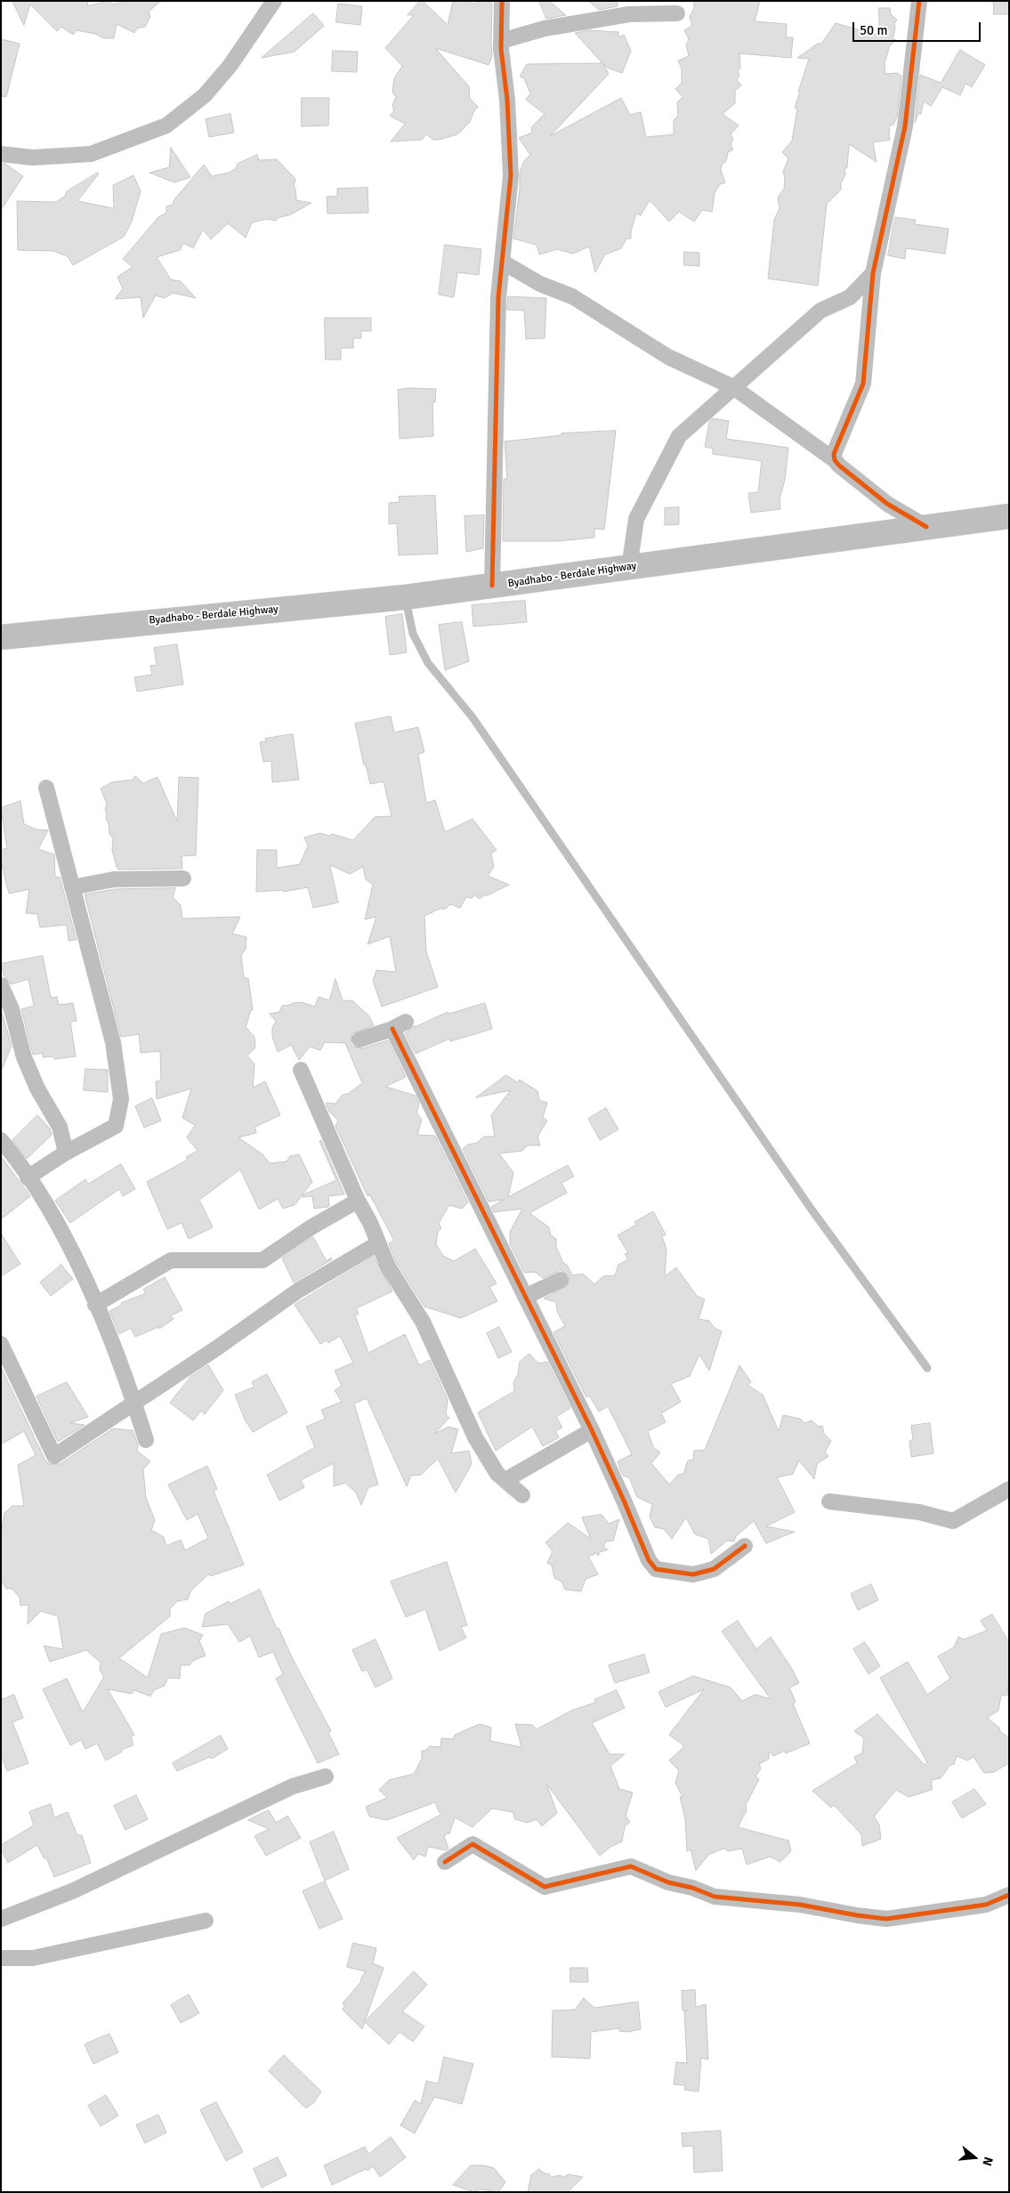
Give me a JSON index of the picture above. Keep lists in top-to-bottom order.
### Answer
{
  "streets": {
    "main road": ["Byadhabo - Berdale Highway"]
  },
  "scale_bar": "50 m",
  "north": "right"
}
